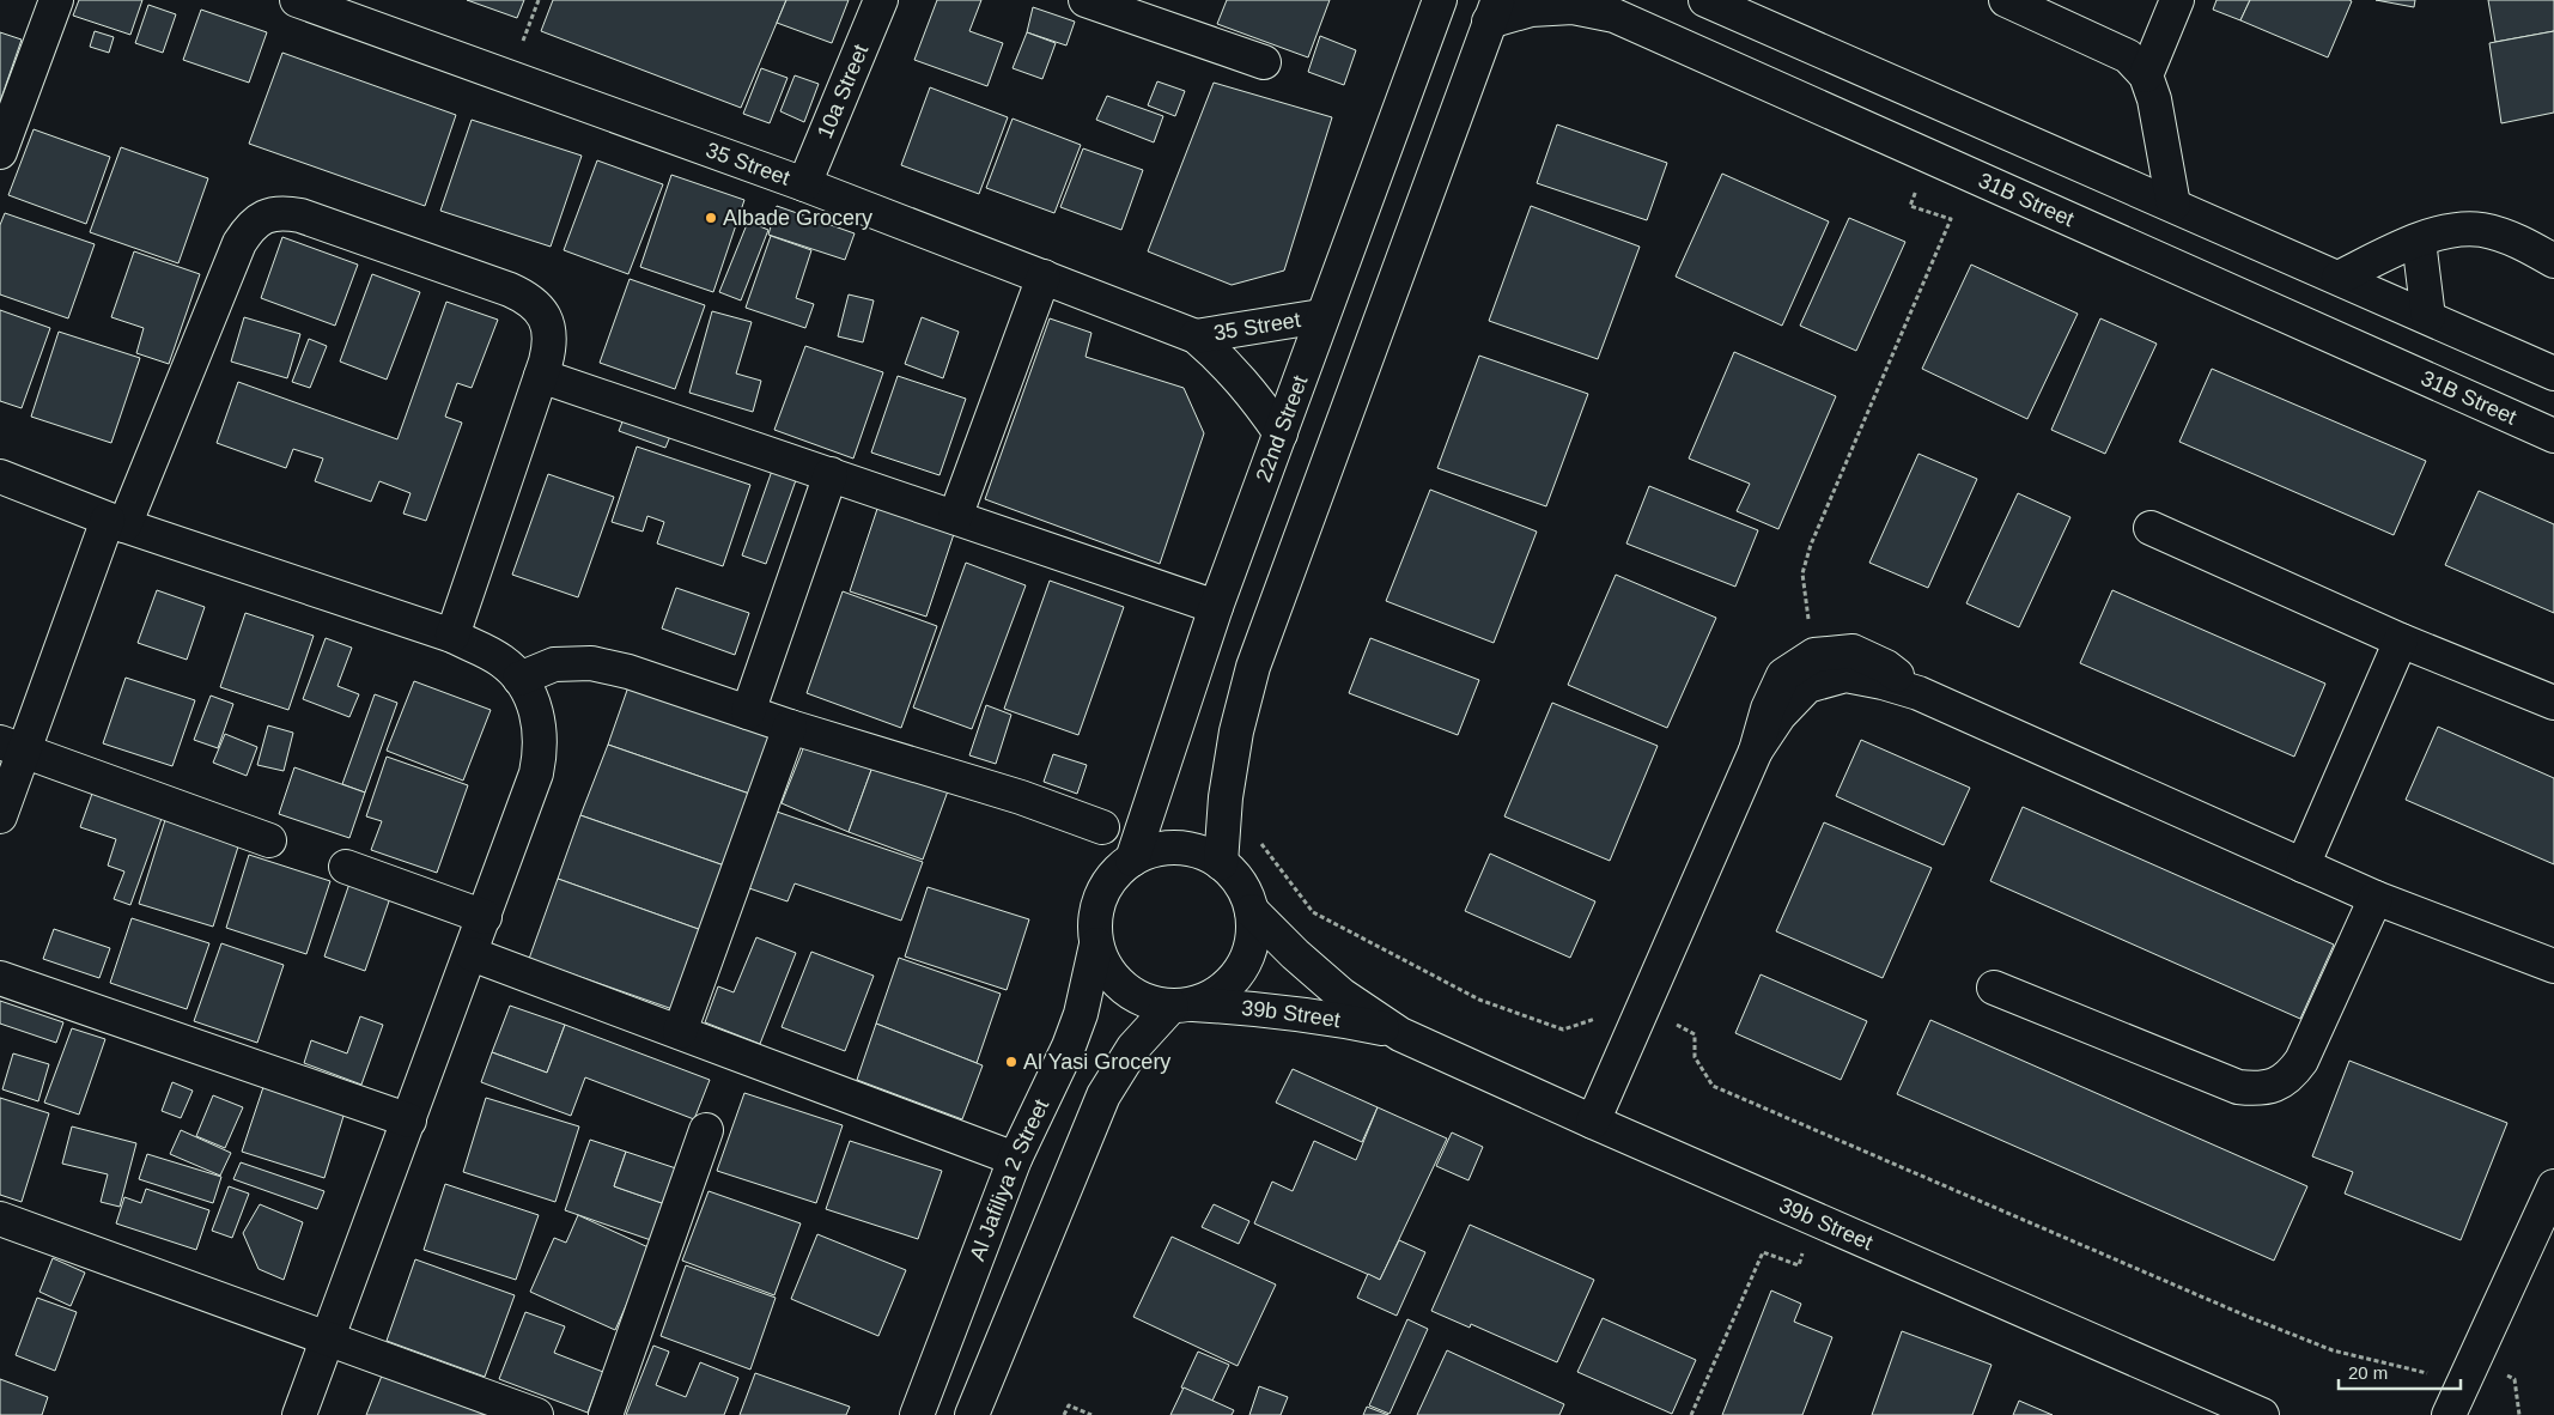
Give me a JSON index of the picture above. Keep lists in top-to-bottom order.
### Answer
{
  "streets": {
    "street": [
      "10a Street",
      "35 Street",
      "31B Street",
      "22nd Street",
      "39b Street",
      "Al Jafiliya 2 Street"
    ]
  },
  "crossings": [
    ["10a Street", "35 Street"],
    ["35 Street", "22nd Street"],
    ["22nd Street", "39b Street"],
    ["22nd Street", "Al Jafiliya 2 Street"],
    ["39b Street", "Al Jafiliya 2 Street"]
  ],
  "places": ["Albade Grocery", "Al Yasi Grocery"],
  "scale_bar": "20 m"
}
